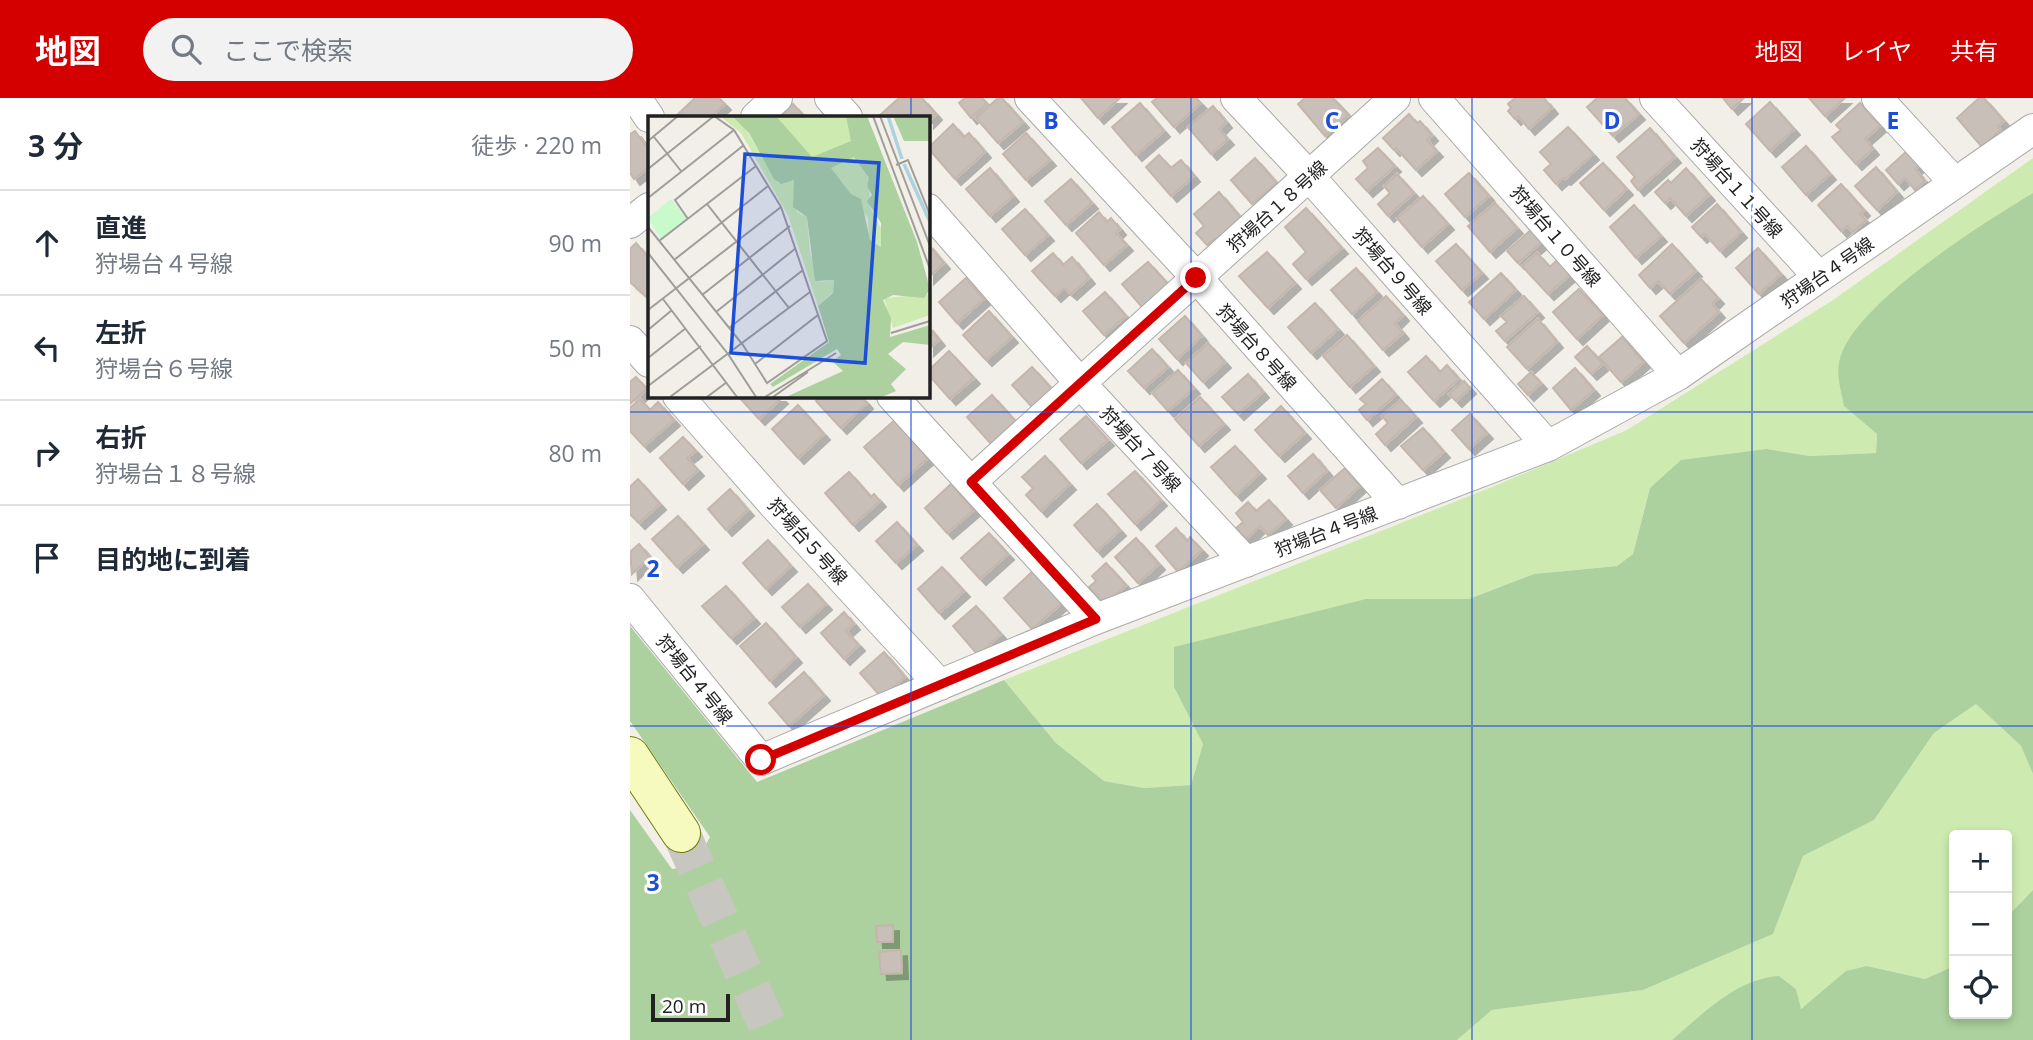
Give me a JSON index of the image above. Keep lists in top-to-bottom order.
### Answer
{
  "streets": {
    "street": [
      "狩場台１１号線",
      "狩場台１８号線",
      "狩場台１０号線",
      "狩場台９号線",
      "狩場台４号線",
      "狩場台８号線",
      "狩場台７号線",
      "狩場台５号線"
    ]
  },
  "crossings": [
    ["狩場台１１号線", "狩場台４号線"],
    ["狩場台１８号線", "狩場台９号線"],
    ["狩場台１８号線", "狩場台８号線"],
    ["狩場台１８号線", "狩場台７号線"],
    ["狩場台１０号線", "狩場台４号線"],
    ["狩場台９号線", "狩場台４号線"],
    ["狩場台４号線", "狩場台８号線"],
    ["狩場台４号線", "狩場台７号線"],
    ["狩場台４号線", "狩場台５号線"]
  ],
  "scale_bar": "20 m",
  "page": {
    "header": "地図",
    "search": "ここで検索",
    "nav": ["地図", "レイヤ", "共有"],
    "heading": ["3 分", "徒歩 · 220 m"],
    "list": [
      ["直進", "狩場台４号線", "90 m"],
      ["左折", "狩場台６号線", "50 m"],
      ["右折", "狩場台１８号線", "80 m"],
      "目的地に到着"
    ],
    "map_buttons": ["+", "−"],
    "scale": "20 m"
  },
  "grid": {
    "columns": [
      "B",
      "C",
      "D",
      "E"
    ],
    "rows": ["2", "3"]
  }
}
